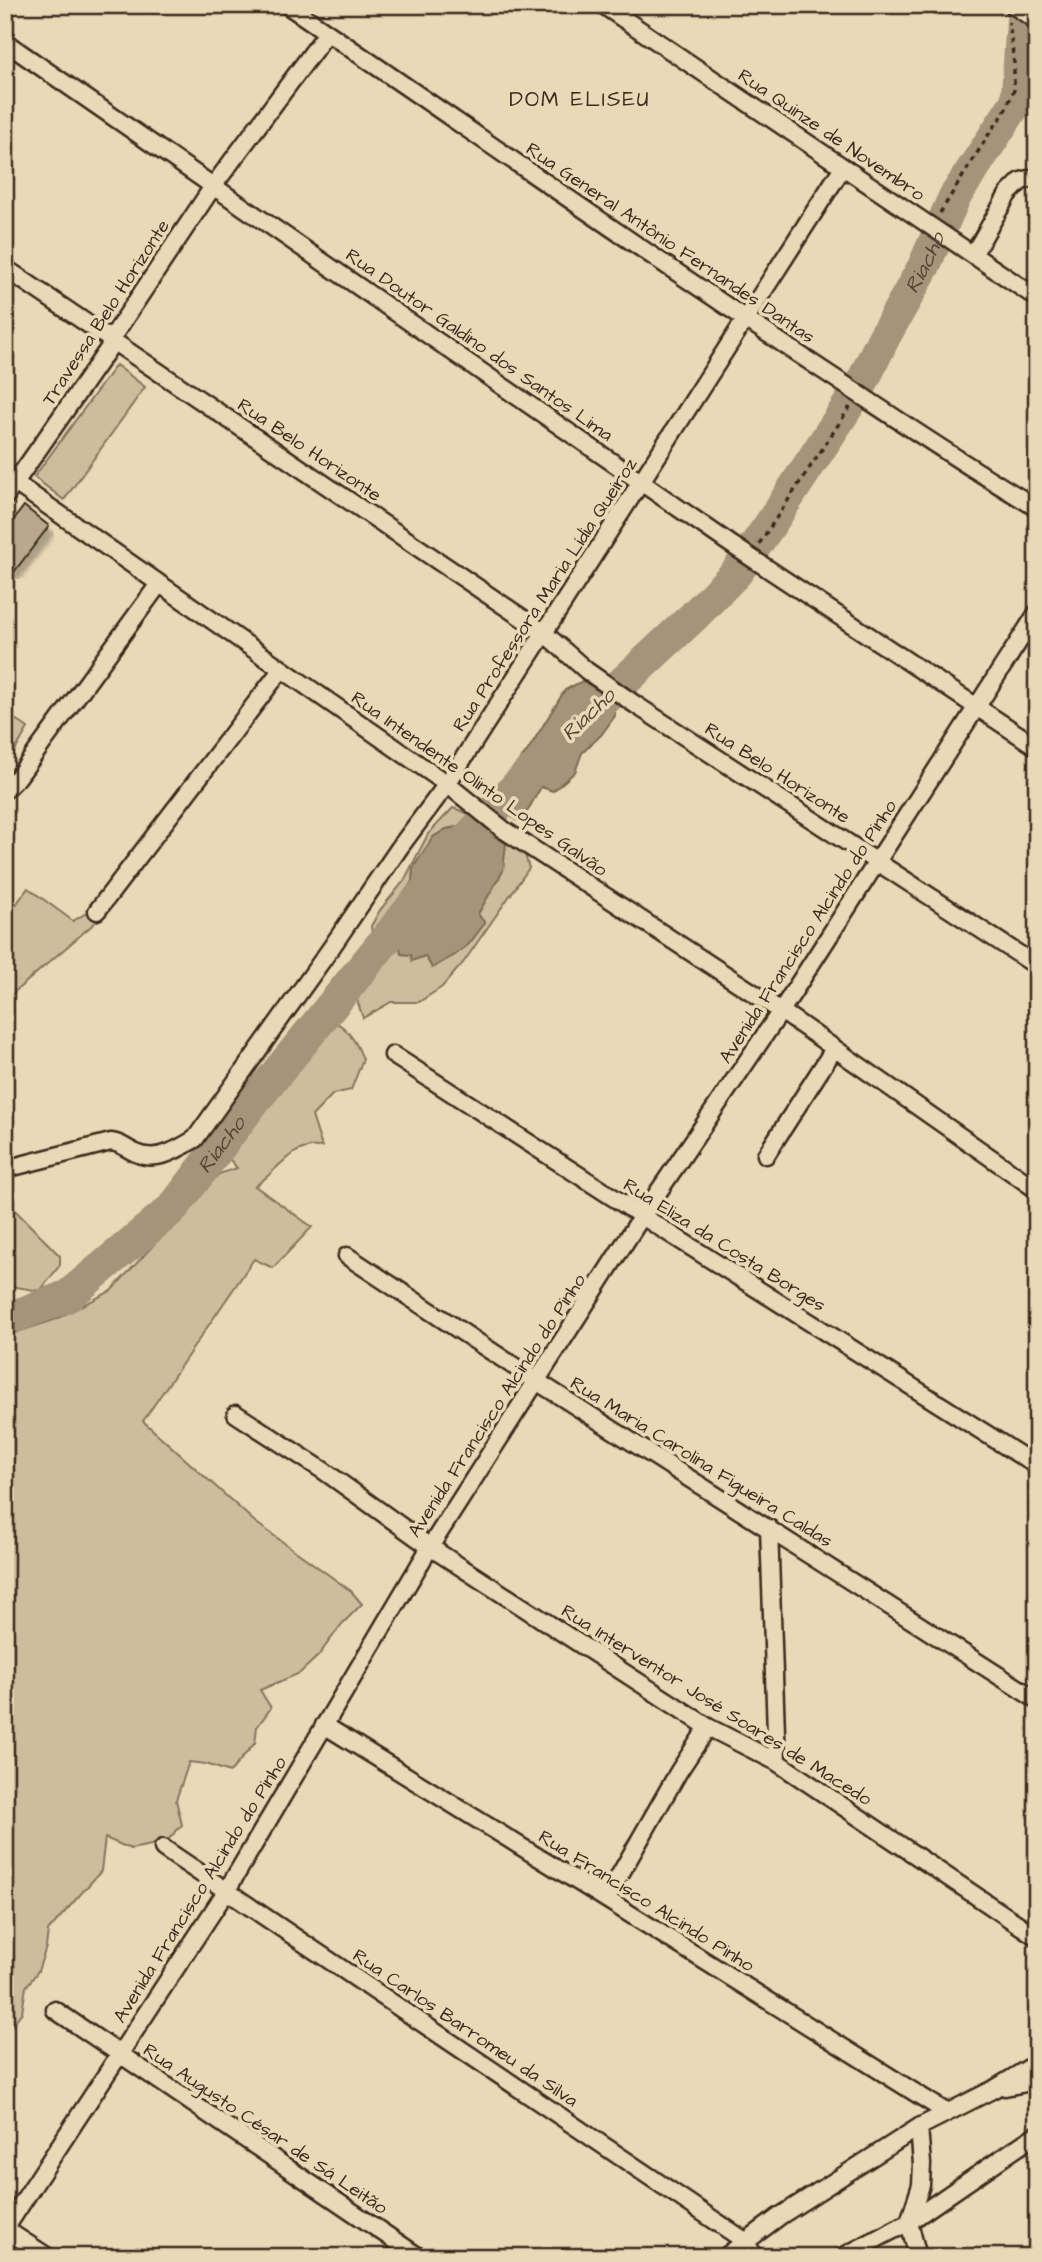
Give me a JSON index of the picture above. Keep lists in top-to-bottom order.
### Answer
{
  "streets": {
    "street": [
      "Rua Quinze de Novembro",
      "Rua General Antônio Fernandes Dantas",
      "Travessa Belo Horizonte",
      "Rua Doutor Galdino dos Santos Lima",
      "Rua Belo Horizonte",
      "Rua Professora Maria Lídia Queiroz",
      "Rua Intendente Olinto Lopes Galvão",
      "Avenida Francisco Alcindo do Pinho",
      "Rua Eliza da Costa Borges",
      "Rua Maria Carolina Figueira Caldas",
      "Rua Interventor José Soares de Macedo",
      "Rua Francisco Alcindo Pinho",
      "Rua Carlos Barromeu da Silva",
      "Rua Augusto César de Sá Leitão"
    ]
  },
  "crossings": [
    ["Rua Quinze de Novembro", "Rua Professora Maria Lídia Queiroz"],
    ["Rua General Antônio Fernandes Dantas", "Travessa Belo Horizonte"],
    ["Rua General Antônio Fernandes Dantas", "Rua Professora Maria Lídia Queiroz"],
    ["Travessa Belo Horizonte", "Rua Doutor Galdino dos Santos Lima"],
    ["Travessa Belo Horizonte", "Rua Belo Horizonte"],
    ["Travessa Belo Horizonte", "Rua Intendente Olinto Lopes Galvão"],
    ["Rua Doutor Galdino dos Santos Lima", "Rua Professora Maria Lídia Queiroz"],
    ["Rua Doutor Galdino dos Santos Lima", "Avenida Francisco Alcindo do Pinho"],
    ["Rua Belo Horizonte", "Rua Professora Maria Lídia Queiroz"],
    ["Rua Belo Horizonte", "Avenida Francisco Alcindo do Pinho"],
    ["Rua Professora Maria Lídia Queiroz", "Rua Intendente Olinto Lopes Galvão"],
    ["Rua Intendente Olinto Lopes Galvão", "Avenida Francisco Alcindo do Pinho"],
    ["Avenida Francisco Alcindo do Pinho", "Rua Eliza da Costa Borges"],
    ["Avenida Francisco Alcindo do Pinho", "Rua Maria Carolina Figueira Caldas"],
    ["Avenida Francisco Alcindo do Pinho", "Rua Interventor José Soares de Macedo"],
    ["Avenida Francisco Alcindo do Pinho", "Rua Francisco Alcindo Pinho"],
    ["Avenida Francisco Alcindo do Pinho", "Rua Carlos Barromeu da Silva"],
    ["Avenida Francisco Alcindo do Pinho", "Rua Augusto César de Sá Leitão"]
  ],
  "districts": ["DOM ELISEU"],
  "water": ["Riacho"]
}
